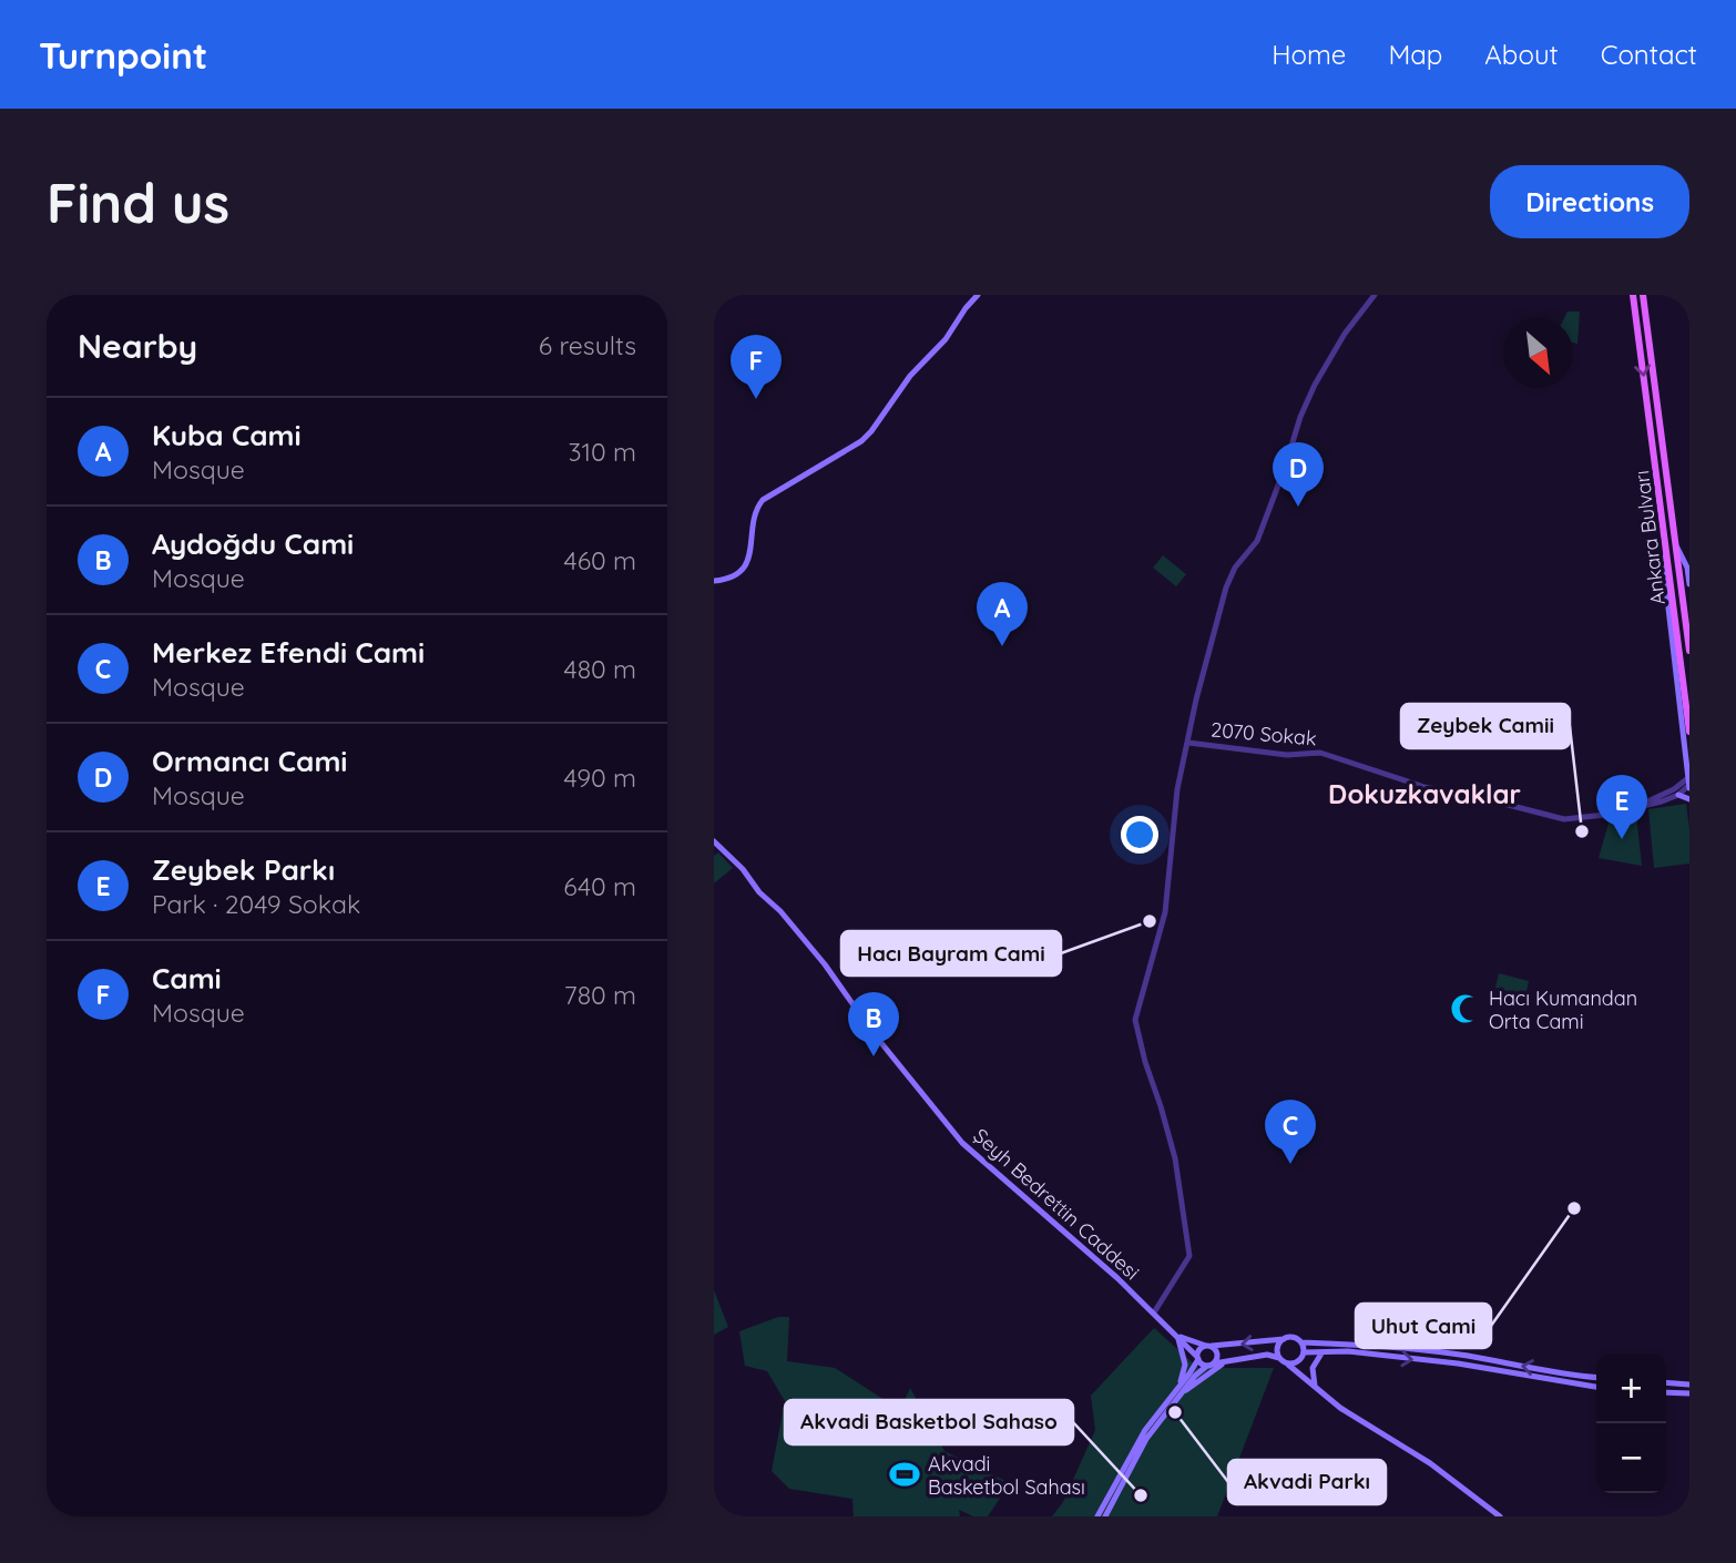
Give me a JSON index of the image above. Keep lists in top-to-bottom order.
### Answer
{
  "streets": {
    "main road": ["Ankara Bulvarı", "Şeyh Bedrettin Caddesi"],
    "street": ["2070 Sokak"]
  },
  "districts": ["Dokuzkavaklar"],
  "places": {
    "other": [
      "Zeybek Camii",
      "Hacı Bayram Cami",
      "Uhut Cami",
      "Akvadi Parkı",
      "Akvadi Basketbol Sahaso"
    ],
    "mosque": ["Hacı Kumandan Orta Cami"],
    "sports": ["Akvadi Basketbol Sahası"]
  },
  "north": "bottom right",
  "page": {
    "header": "Turnpoint",
    "nav": [
      "Home",
      "Map",
      "About",
      "Contact"
    ],
    "buttons": "Directions",
    "title": "Find us",
    "heading": ["Nearby", "6 results"],
    "pins": [
      "F",
      "D",
      "A",
      "E",
      "B",
      "C"
    ],
    "list": [
      {
        "mark": "A",
        "name": "Kuba Cami",
        "note": "Mosque",
        "value": "310 m"
      },
      {
        "mark": "B",
        "name": "Aydoğdu Cami",
        "note": "Mosque",
        "value": "460 m"
      },
      {
        "mark": "C",
        "name": "Merkez Efendi Cami",
        "note": "Mosque",
        "value": "480 m"
      },
      {
        "mark": "D",
        "name": "Ormancı Cami",
        "note": "Mosque",
        "value": "490 m"
      },
      {
        "mark": "E",
        "name": "Zeybek Parkı",
        "note": "Park · 2049 Sokak",
        "value": "640 m"
      },
      {
        "mark": "F",
        "name": "Cami",
        "note": "Mosque",
        "value": "780 m"
      }
    ],
    "map_buttons": ["+", "−"]
  }
}
